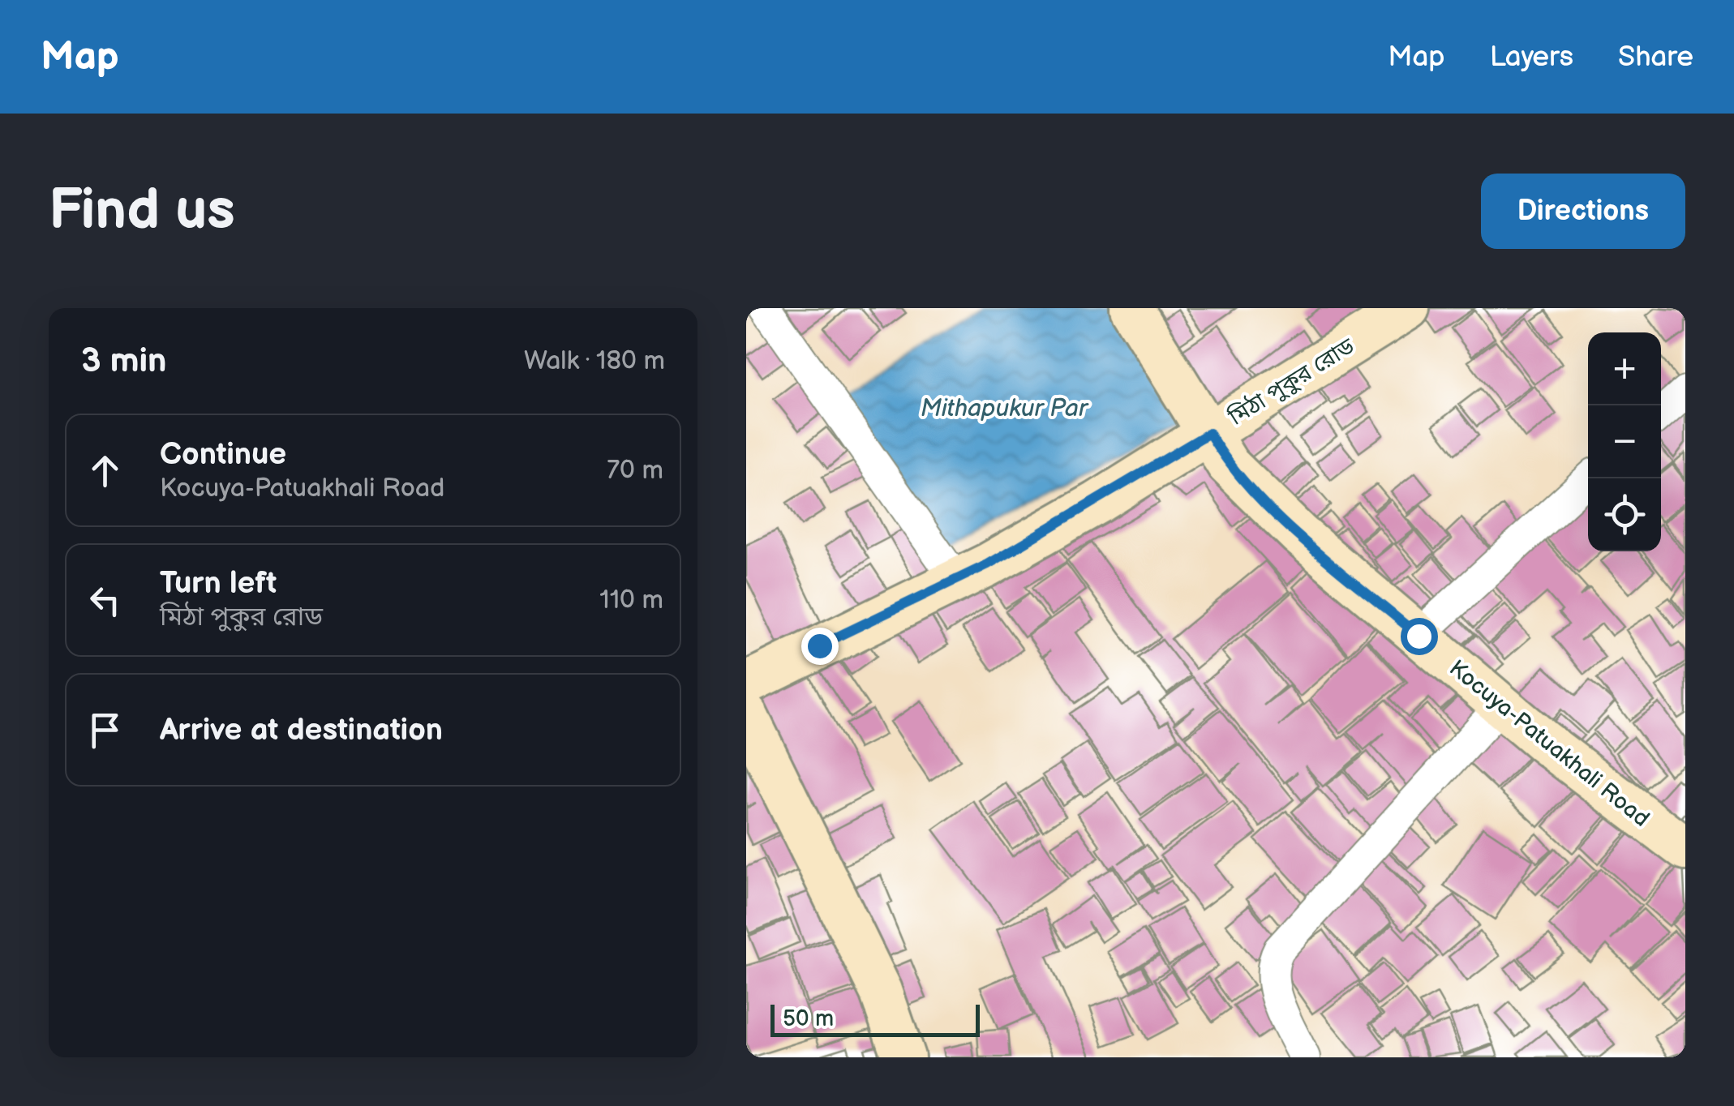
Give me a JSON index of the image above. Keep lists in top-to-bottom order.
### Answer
{
  "streets": {
    "street": ["মিঠা পুকুর রোড", "Kocuya-Patuakhali Road"]
  },
  "crossings": [
    ["মিঠা পুকুর রোড", "Kocuya-Patuakhali Road"]
  ],
  "water": ["Mithapukur Par"],
  "scale_bar": "50 m",
  "page": {
    "header": "Map",
    "nav": ["Map", "Layers", "Share"],
    "buttons": "Directions",
    "title": "Find us",
    "heading": ["3 min", "Walk · 180 m"],
    "map_buttons": ["+", "−"],
    "list": [
      ["Continue", "Kocuya-Patuakhali Road", "70 m"],
      ["Turn left", "মিঠা পুকুর রোড", "110 m"],
      "Arrive at destination"
    ],
    "scale": "50 m"
  }
}
